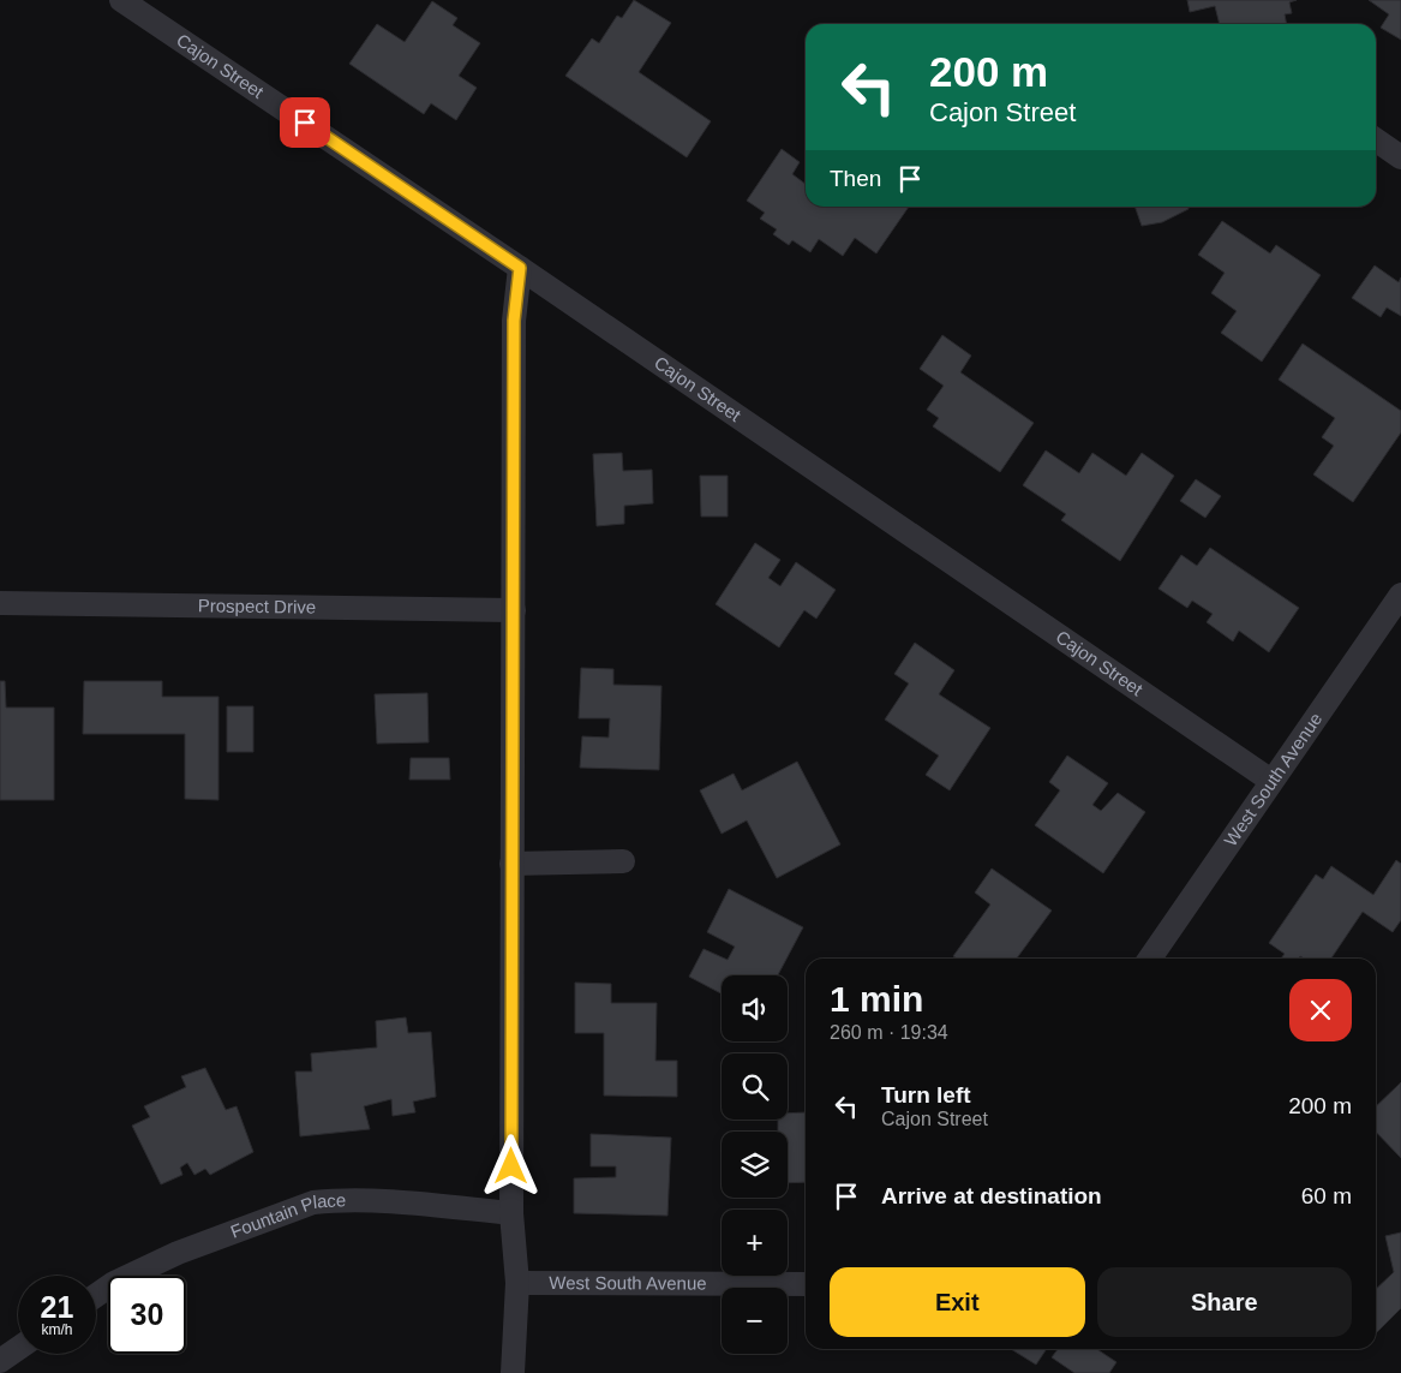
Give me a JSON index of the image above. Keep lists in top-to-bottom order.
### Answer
{
  "streets": {
    "street": [
      "Cajon Street",
      "Prospect Drive",
      "West South Avenue",
      "Fountain Place"
    ]
  },
  "crossings": [
    ["Cajon Street", "West South Avenue"]
  ],
  "page": {
    "turn": ["200 m", "Cajon Street"],
    "then": "Then",
    "heading": ["1 min", "260 m · 19:34"],
    "map_buttons": ["+", "−"],
    "list": [
      {
        "name": "Turn left",
        "note": "Cajon Street",
        "value": "200 m"
      },
      {
        "name": "Arrive at destination",
        "value": "60 m"
      }
    ],
    "buttons": ["Exit", "Share"],
    "speed": "21 km/h",
    "limit": "30"
  }
}
